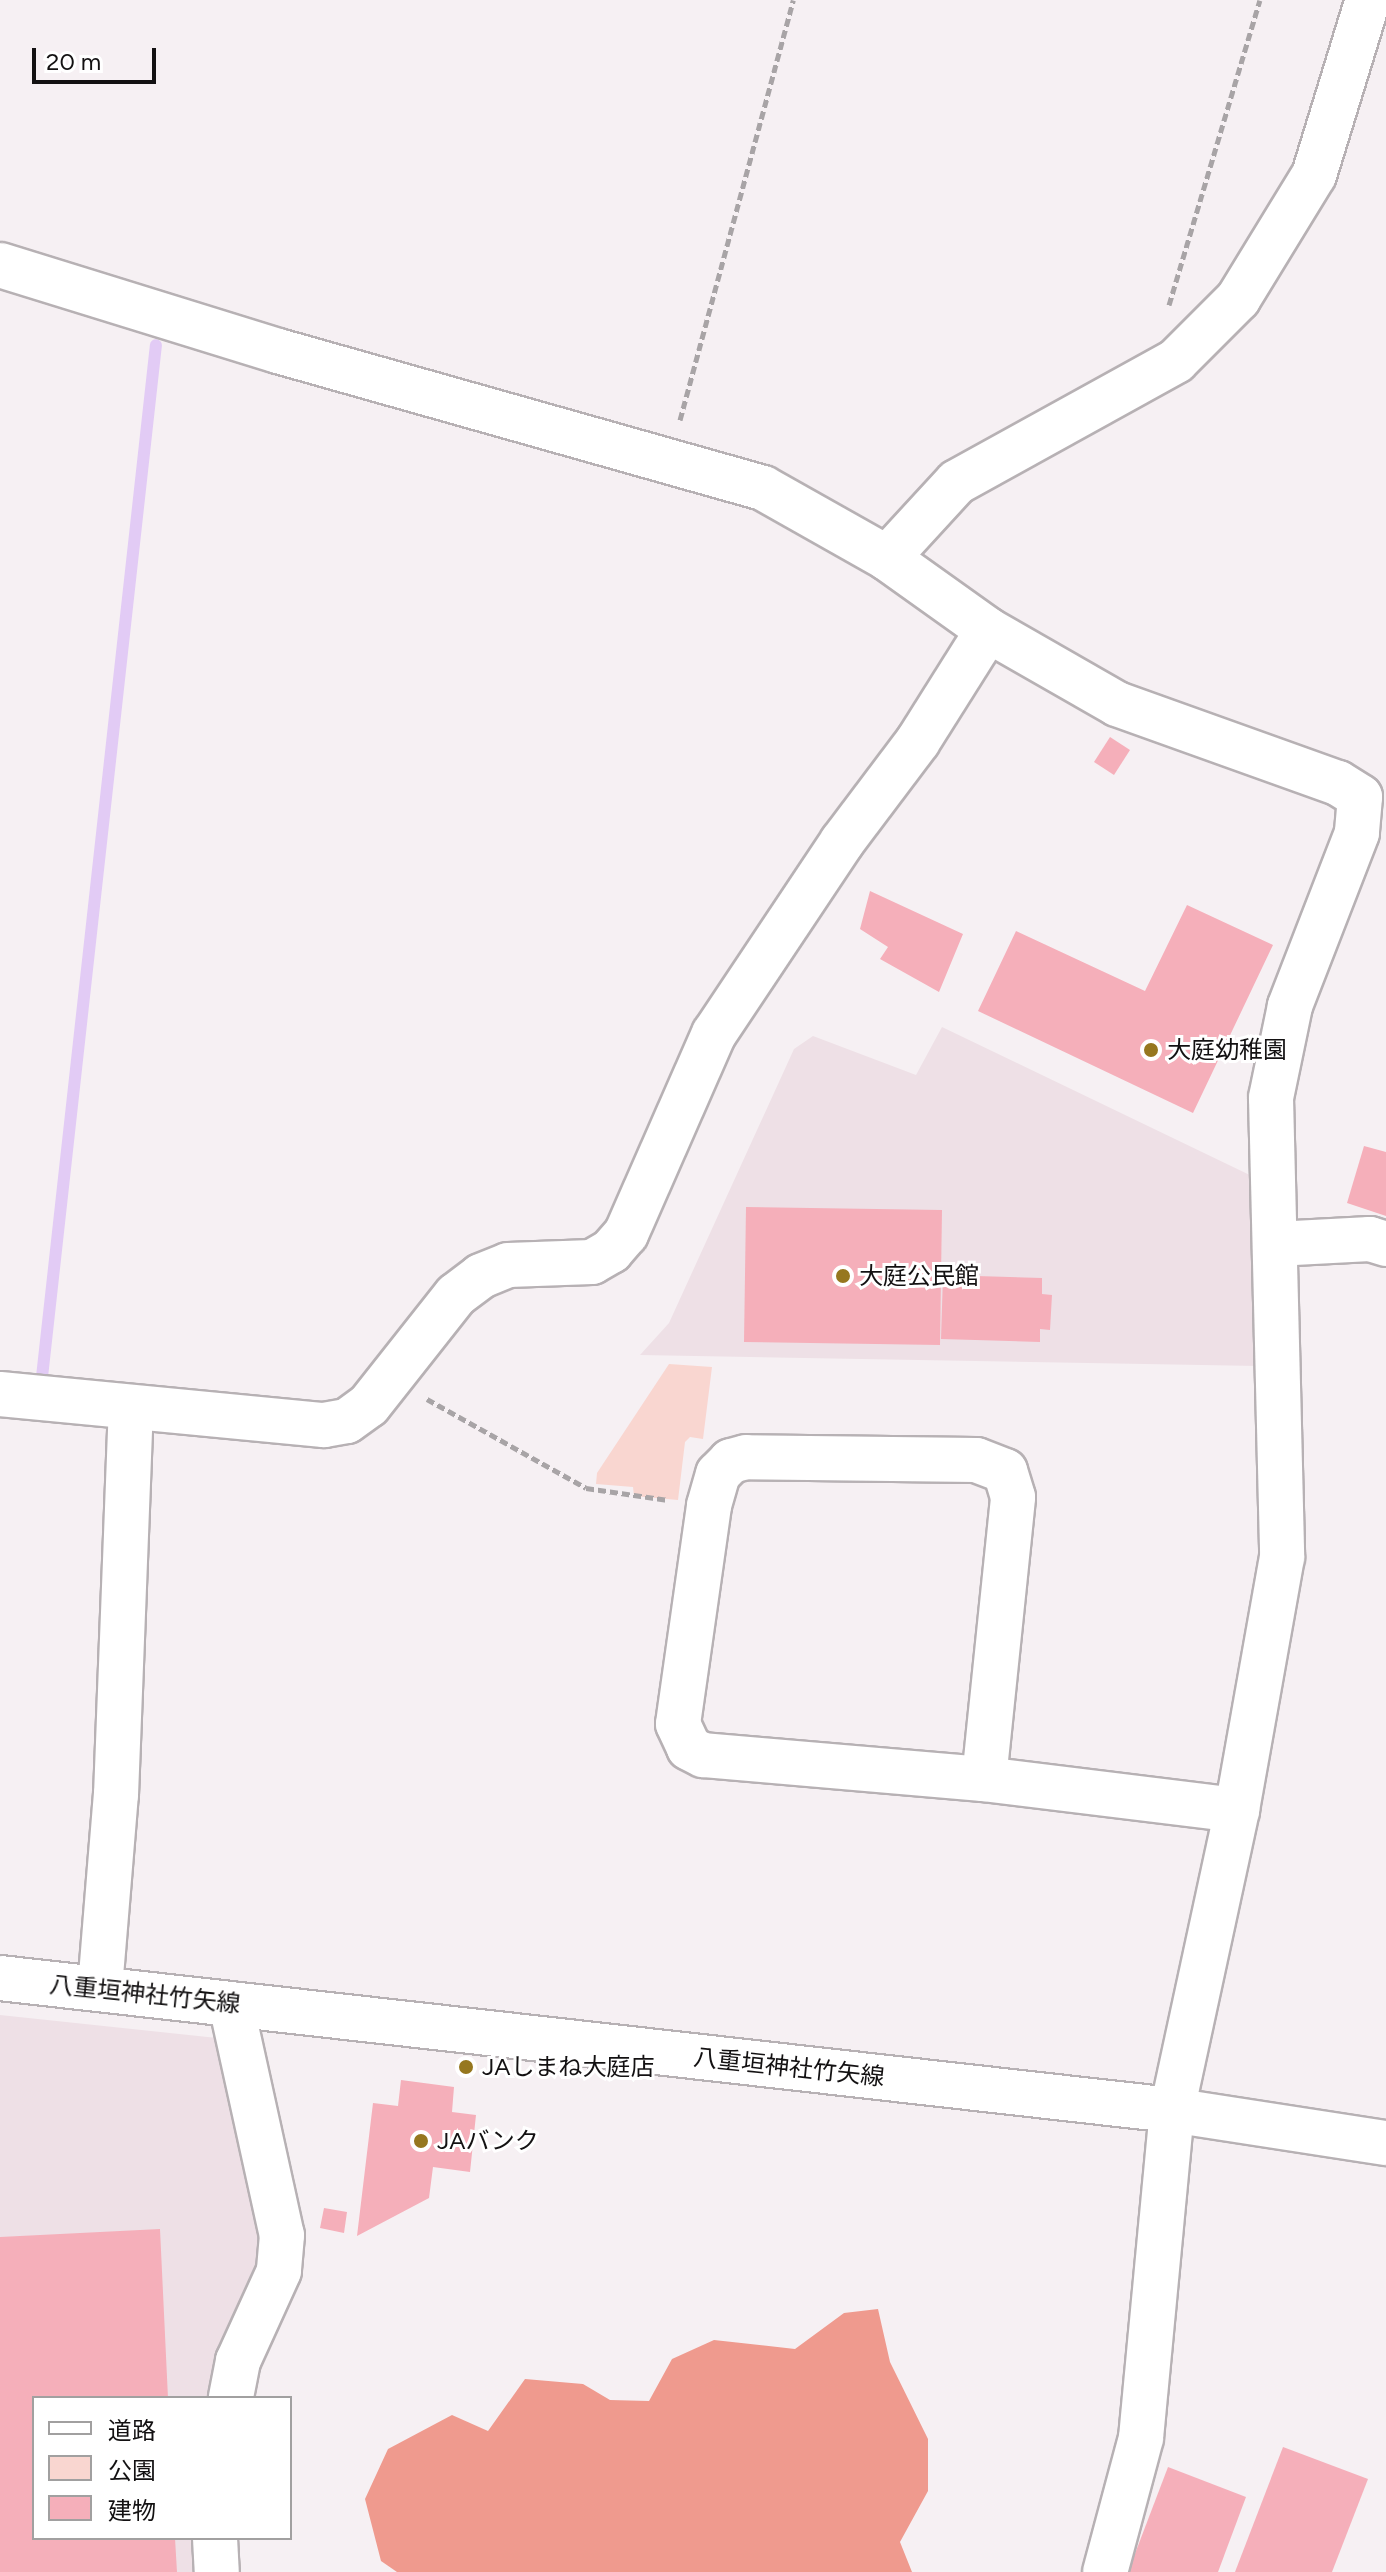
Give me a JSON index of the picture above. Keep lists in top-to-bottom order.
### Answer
{
  "streets": {
    "street": ["八重垣神社竹矢線"]
  },
  "places": [
    "大庭幼稚園",
    "大庭公民館",
    "JAしまね大庭店",
    "JAバンク"
  ],
  "legend": ["道路", "公園", "建物"],
  "scale_bar": "20 m"
}
